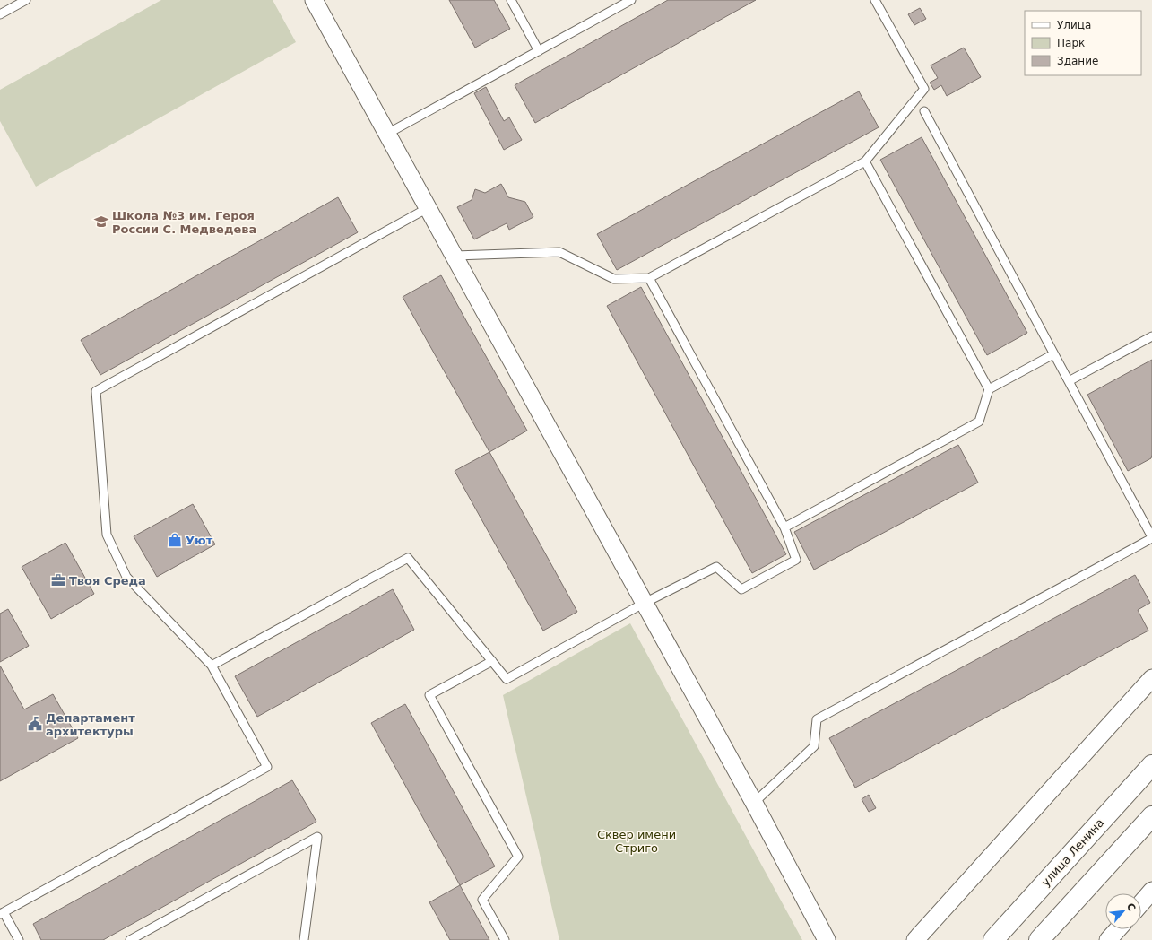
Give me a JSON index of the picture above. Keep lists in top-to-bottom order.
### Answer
{
  "streets": {
    "main road": ["улица Ленина"]
  },
  "parks": ["Сквер имени Стриго"],
  "places": {
    "school or university": ["Школа №3 им. Героя России С. Медведева"],
    "shop": ["Уют"],
    "office": ["Твоя Среда"],
    "public building": ["Департамент архитектуры"]
  },
  "legend": ["Улица", "Парк", "Здание"],
  "north": "top right"
}
